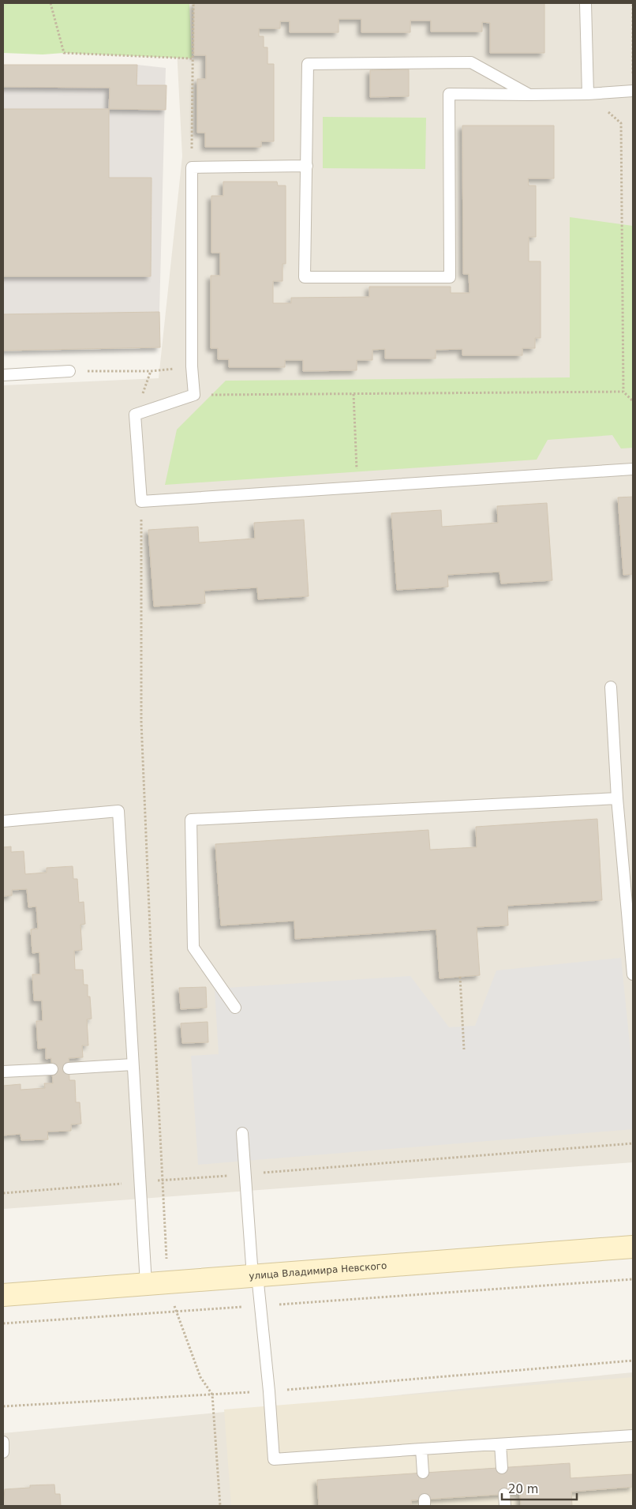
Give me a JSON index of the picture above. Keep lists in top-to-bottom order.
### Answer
{
  "streets": {
    "street": ["улица Владимира Невского"]
  },
  "scale_bar": "20 m"
}
